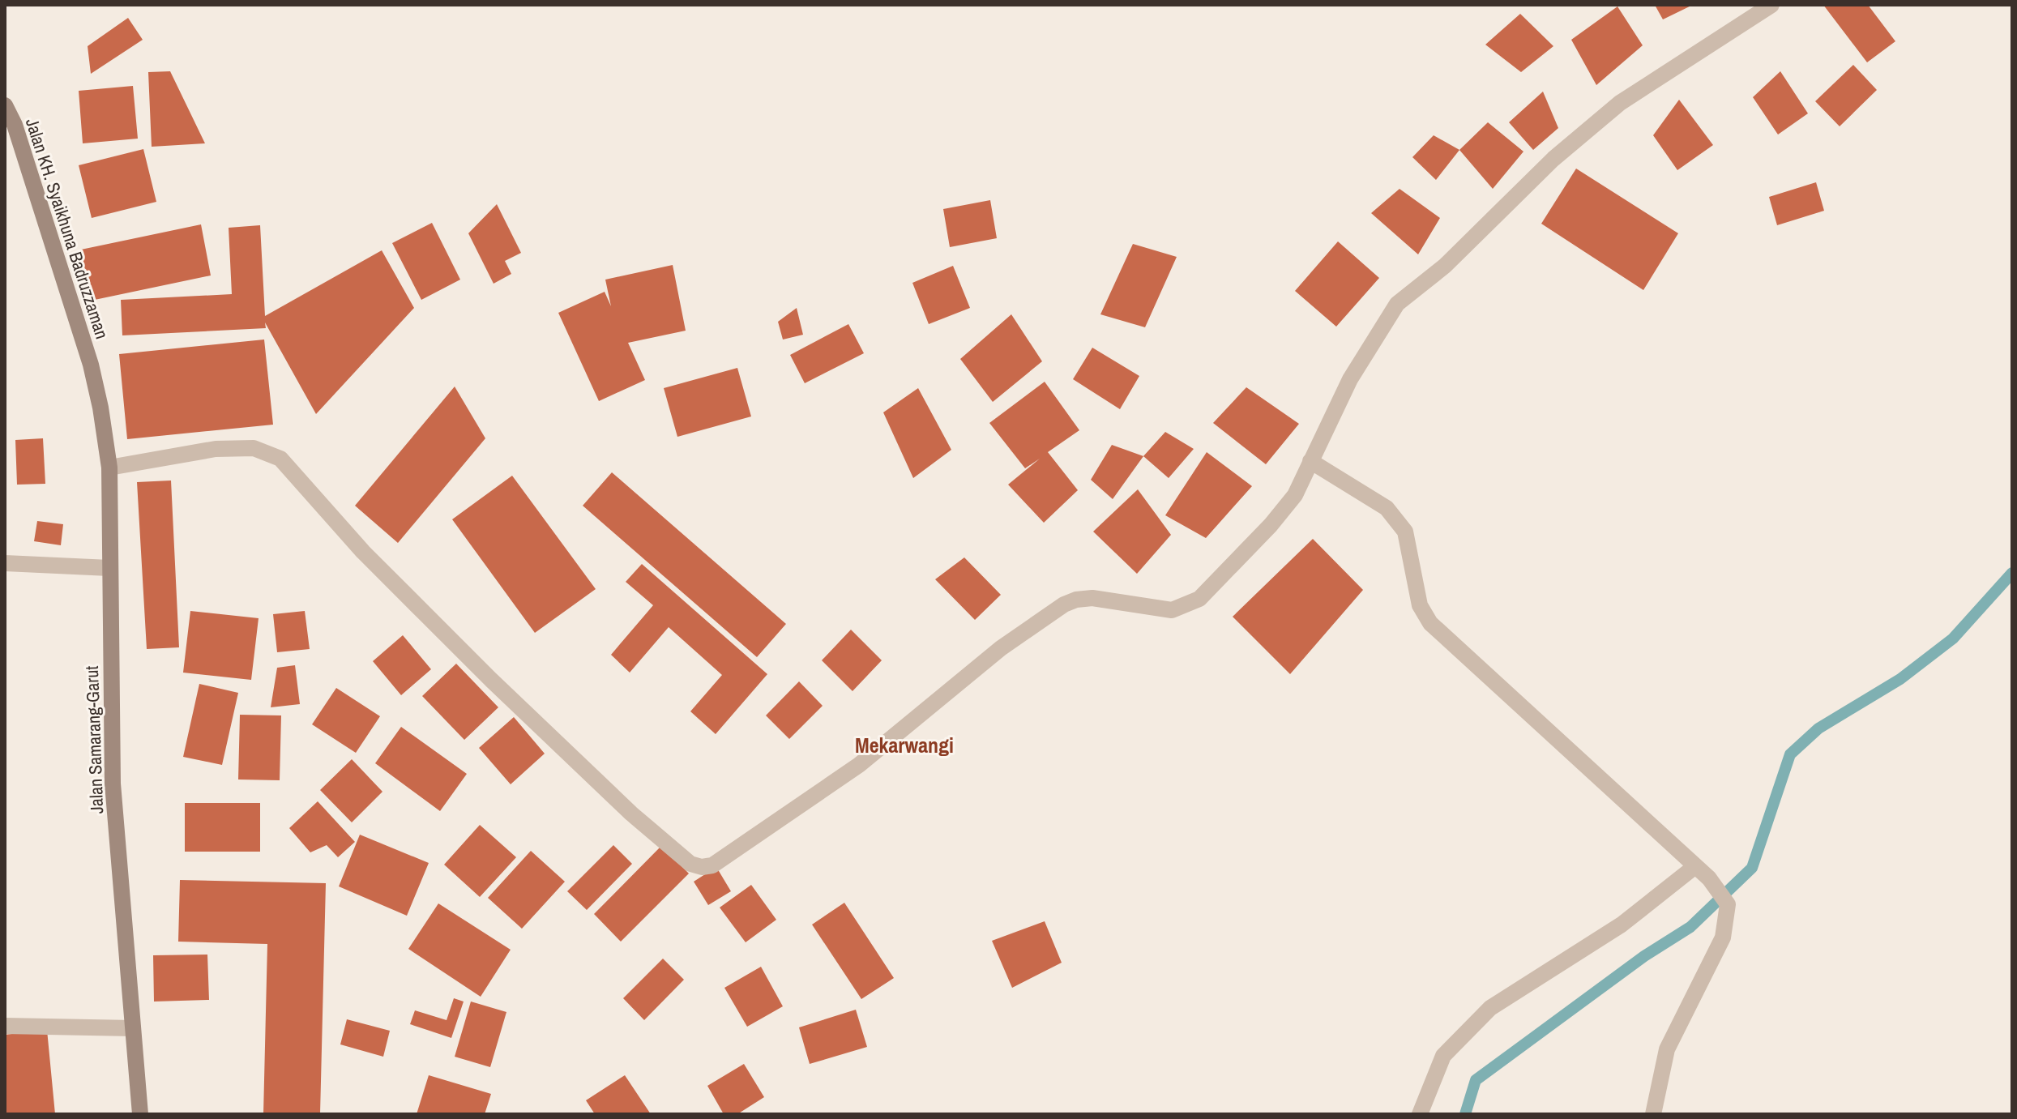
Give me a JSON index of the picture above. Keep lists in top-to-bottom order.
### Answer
{
  "streets": {
    "main road": ["Jalan KH. Syaikhuna Badruzzaman", "Jalan Samarang-Garut"]
  },
  "crossings": [
    ["Jalan KH. Syaikhuna Badruzzaman", "Jalan Samarang-Garut"]
  ],
  "districts": ["Mekarwangi"]
}
